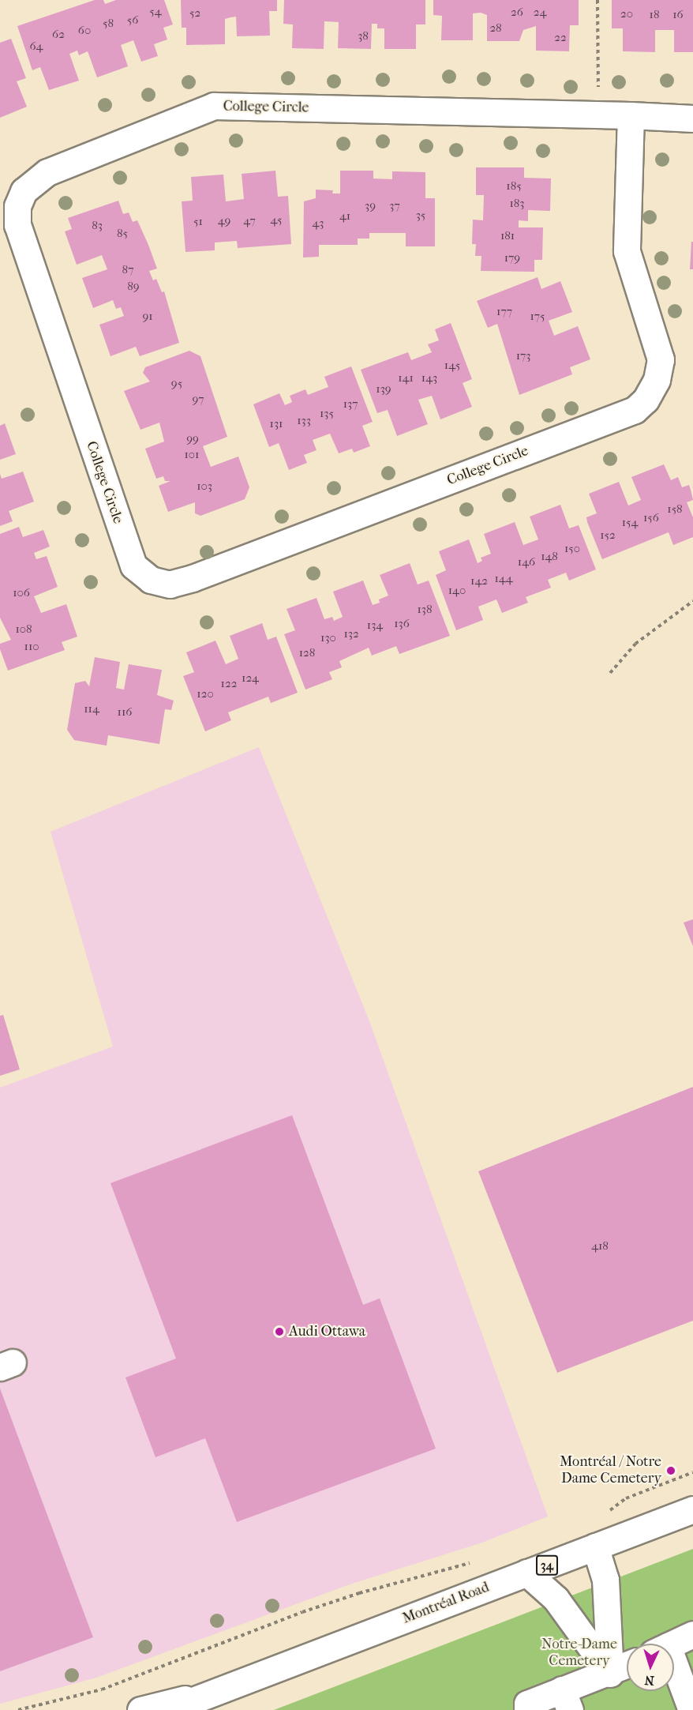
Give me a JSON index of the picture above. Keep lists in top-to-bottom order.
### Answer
{
  "streets": {
    "street": ["College Circle", "34", "Montréal Road"]
  },
  "parks": ["Notre-Dame Cemetery"],
  "places": ["Audi Ottawa", "Montréal / Notre Dame Cemetery"],
  "house_numbers": [
    "54",
    "26",
    "24",
    "52",
    "20",
    "18",
    "16",
    "56",
    "58",
    "28",
    "60",
    "62",
    "38",
    "22",
    "64",
    "185",
    "183",
    "39",
    "37",
    "35",
    "41",
    "45",
    "49",
    "47",
    "51",
    "43",
    "83",
    "85",
    "181",
    "179",
    "87",
    "89",
    "177",
    "91",
    "175",
    "173",
    "145",
    "141",
    "143",
    "95",
    "139",
    "97",
    "137",
    "135",
    "133",
    "131",
    "99",
    "101",
    "103",
    "158",
    "156",
    "154",
    "152",
    "150",
    "148",
    "146",
    "144",
    "142",
    "140",
    "106",
    "138",
    "136",
    "134",
    "108",
    "132",
    "130",
    "110",
    "128",
    "124",
    "122",
    "120",
    "114",
    "116",
    "418"
  ],
  "north": "bottom"
}
